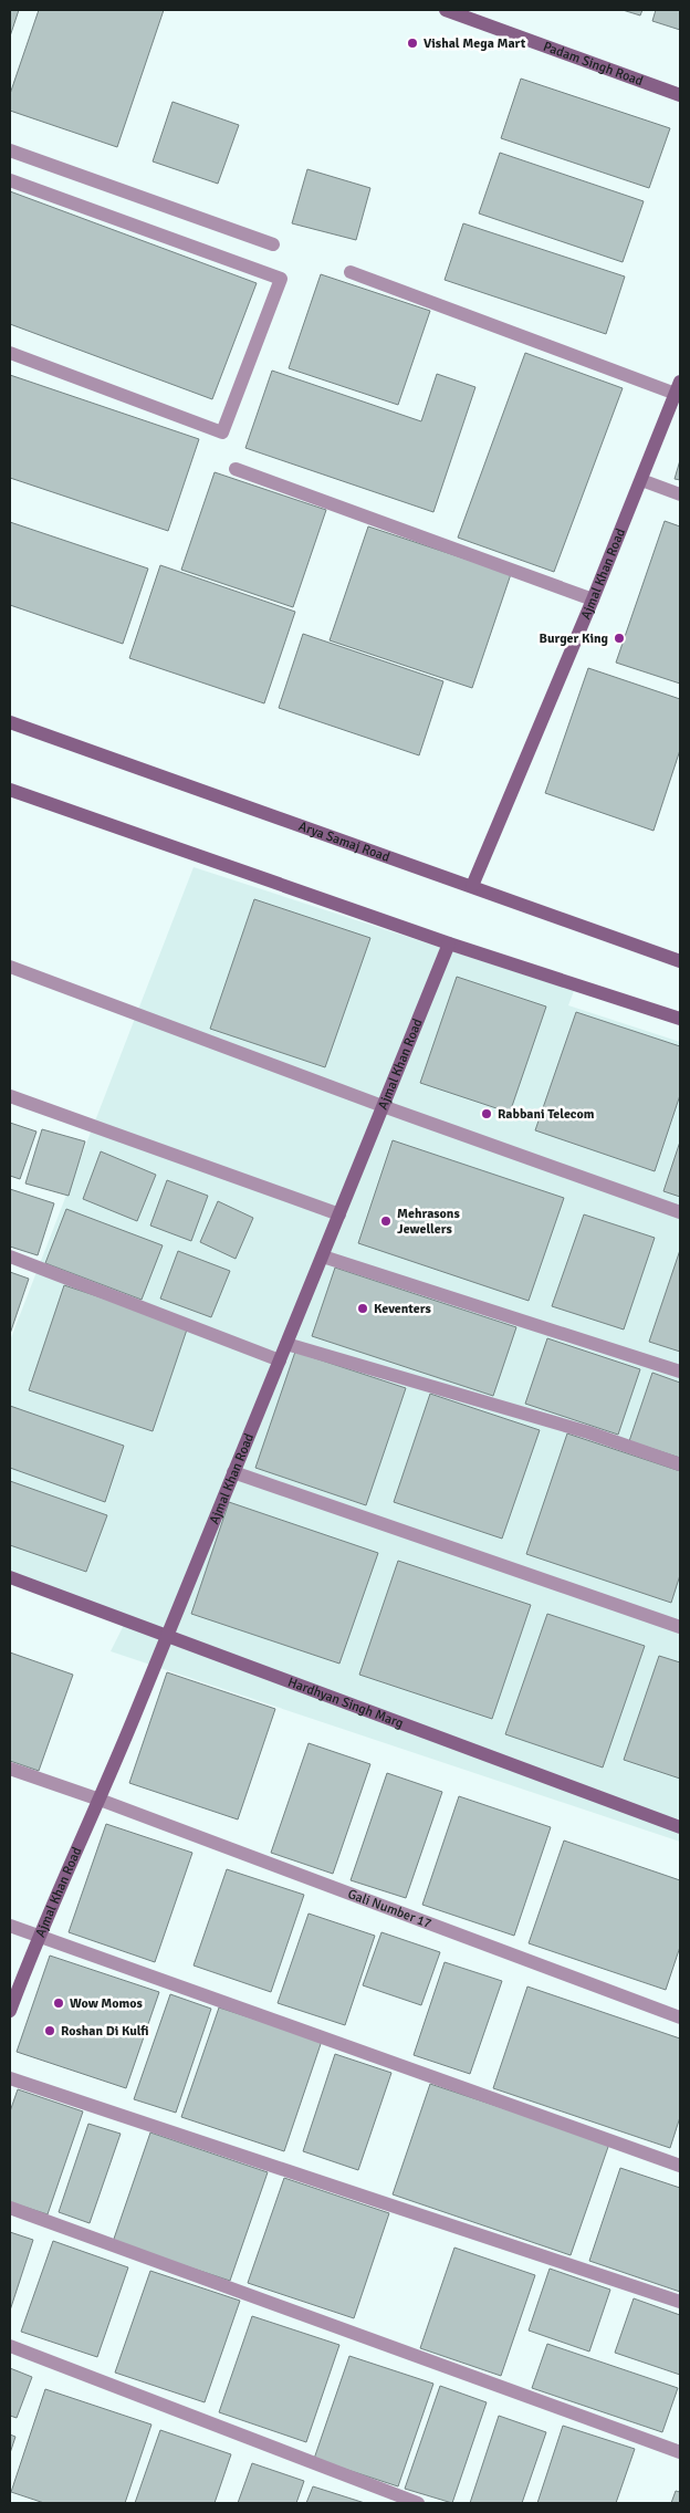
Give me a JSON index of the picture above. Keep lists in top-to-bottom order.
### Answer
{
  "streets": {
    "street": [
      "Padam Singh Road",
      "Ajmal Khan Road",
      "Arya Samaj Road",
      "Hardhyan Singh Marg",
      "Gali Number 17"
    ]
  },
  "crossings": [
    ["Ajmal Khan Road", "Arya Samaj Road"],
    ["Ajmal Khan Road", "Hardhyan Singh Marg"],
    ["Ajmal Khan Road", "Gali Number 17"]
  ],
  "places": [
    "Vishal Mega Mart",
    "Burger King",
    "Rabbani Telecom",
    "Mehrasons Jewellers",
    "Keventers",
    "Wow Momos",
    "Roshan Di Kulfi"
  ]
}
